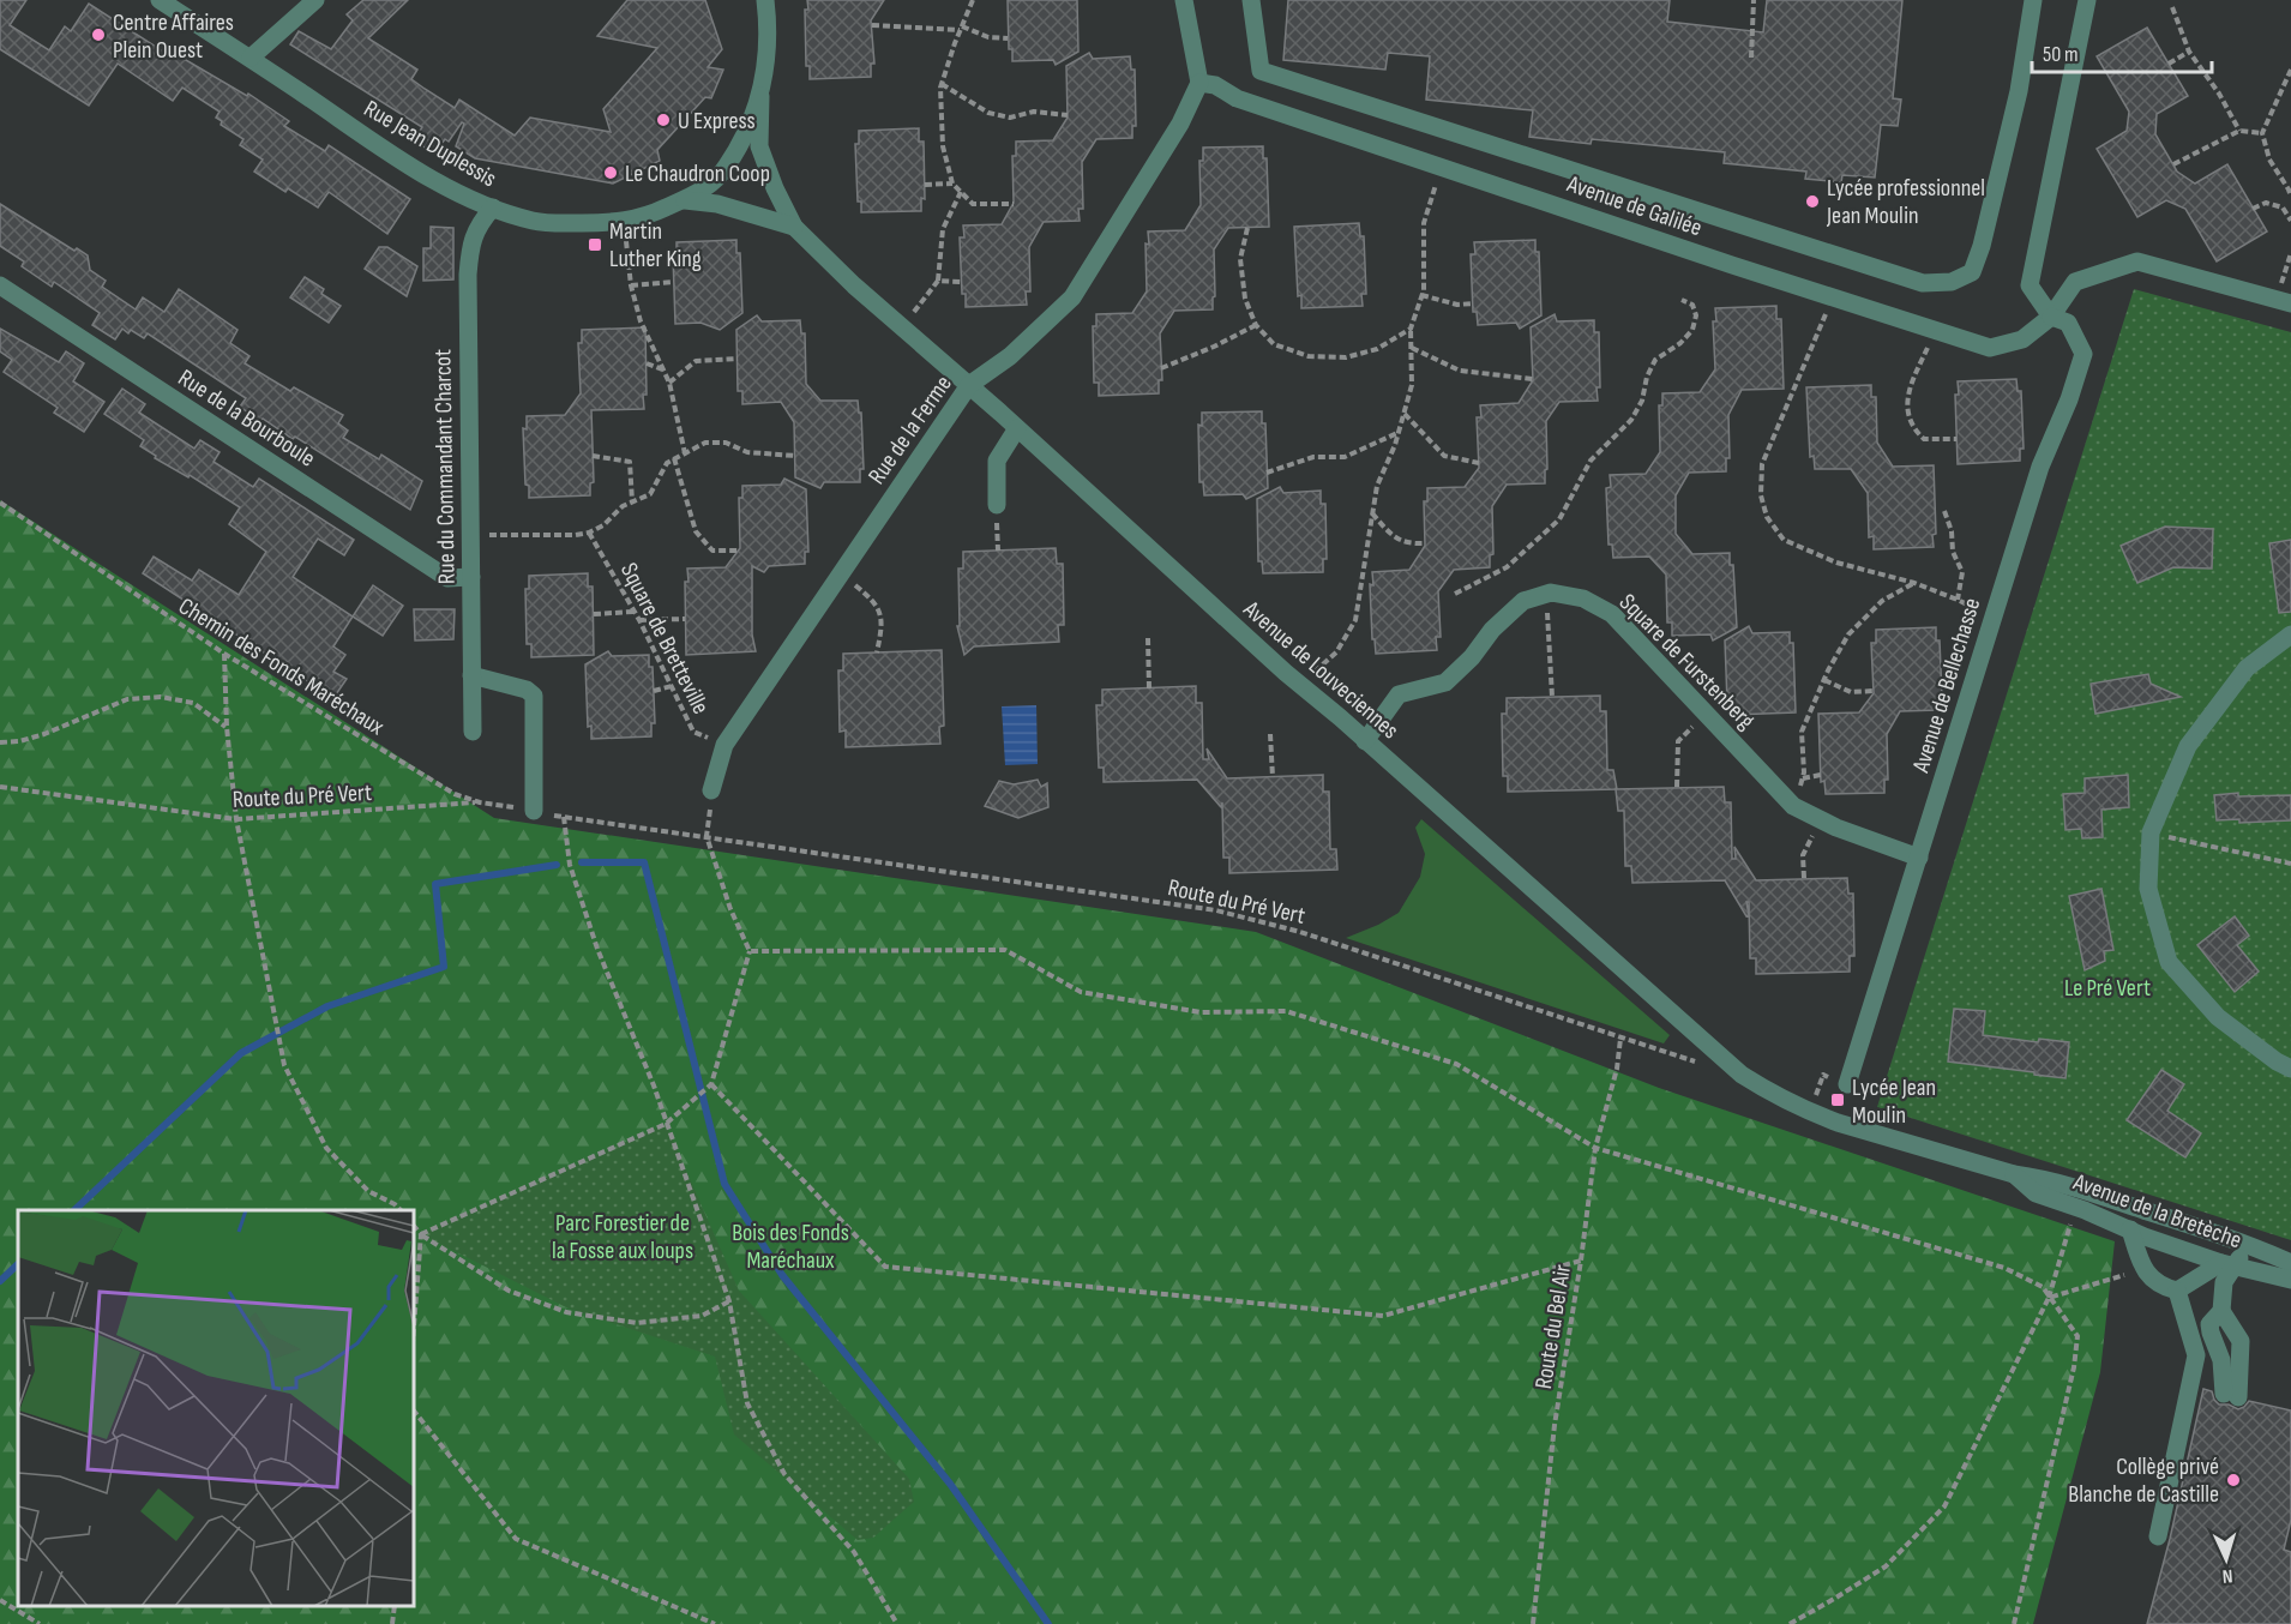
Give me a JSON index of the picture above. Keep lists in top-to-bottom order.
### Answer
{
  "streets": {
    "street": [
      "Rue Jean Duplessis",
      "Avenue de Galilée",
      "Rue de la Bourboule",
      "Rue de la Ferme",
      "Rue du Commandant Charcot",
      "Square de Furstenberg",
      "Avenue de Louveciennes",
      "Avenue de Bellechasse",
      "Avenue de la Bretèche"
    ],
    "path": [
      "Square de Bretteville",
      "Chemin des Fonds Maréchaux",
      "Route du Pré Vert",
      "Route du Bel Air"
    ]
  },
  "crossings": [
    ["Rue Jean Duplessis", "Rue du Commandant Charcot"],
    ["Rue Jean Duplessis", "Avenue de Louveciennes"],
    ["Avenue de Galilée", "Rue de la Ferme"],
    ["Avenue de Galilée", "Avenue de Bellechasse"],
    ["Rue de la Bourboule", "Rue du Commandant Charcot"],
    ["Rue de la Ferme", "Square de Bretteville"],
    ["Rue de la Ferme", "Avenue de Louveciennes"],
    ["Square de Furstenberg", "Avenue de Bellechasse"],
    ["Chemin des Fonds Maréchaux", "Route du Pré Vert"],
    ["Avenue de Louveciennes", "Avenue de la Bretèche"],
    ["Route du Pré Vert", "Route du Bel Air"]
  ],
  "parks": ["Le Pré Vert", "Parc Forestier de la Fosse aux loups", "Bois des Fonds Maréchaux"],
  "places": {
    "other": [
      "Centre Affaires Plein Ouest",
      "U Express",
      "Le Chaudron Coop",
      "Lycée professionnel Jean Moulin",
      "Collège privé Blanche de Castille"
    ],
    "transit": ["Martin Luther King", "Lycée Jean Moulin"]
  },
  "scale_bar": "50 m",
  "north": "bottom"
}
